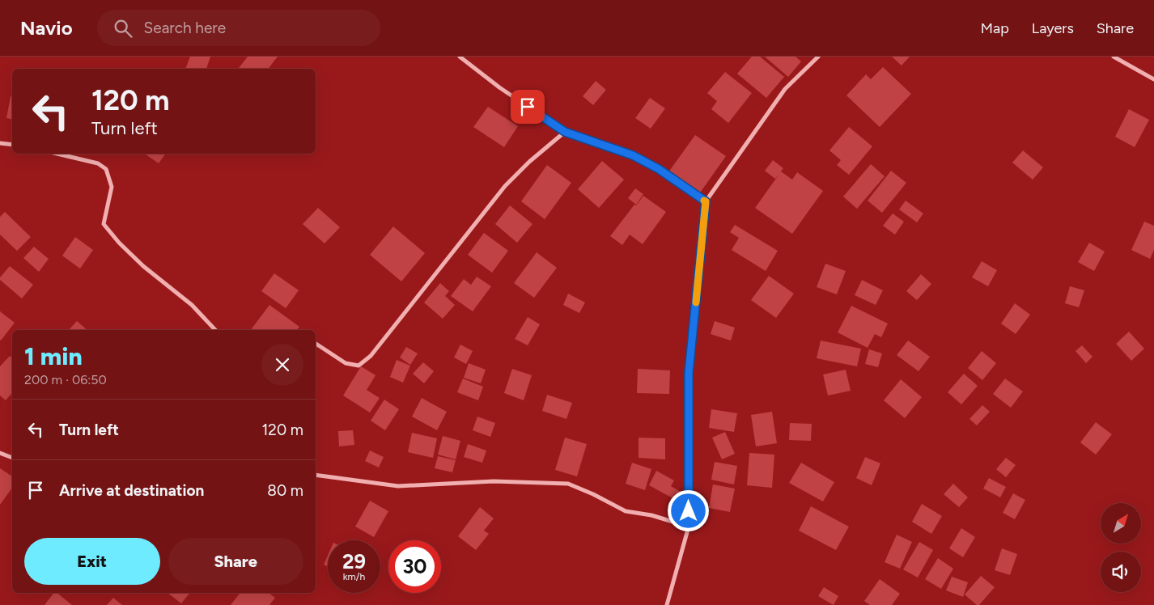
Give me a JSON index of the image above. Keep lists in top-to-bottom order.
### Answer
{
  "north": "top right",
  "page": {
    "header": "Navio",
    "search": "Search here",
    "nav": ["Map", "Layers", "Share"],
    "turn": ["120 m", "Turn left"],
    "heading": ["1 min", "200 m · 06:50"],
    "list": [
      {
        "name": "Turn left",
        "value": "120 m"
      },
      {
        "name": "Arrive at destination",
        "value": "80 m"
      }
    ],
    "buttons": ["Exit", "Share"],
    "speed": "29 km/h",
    "limit": "30"
  }
}
